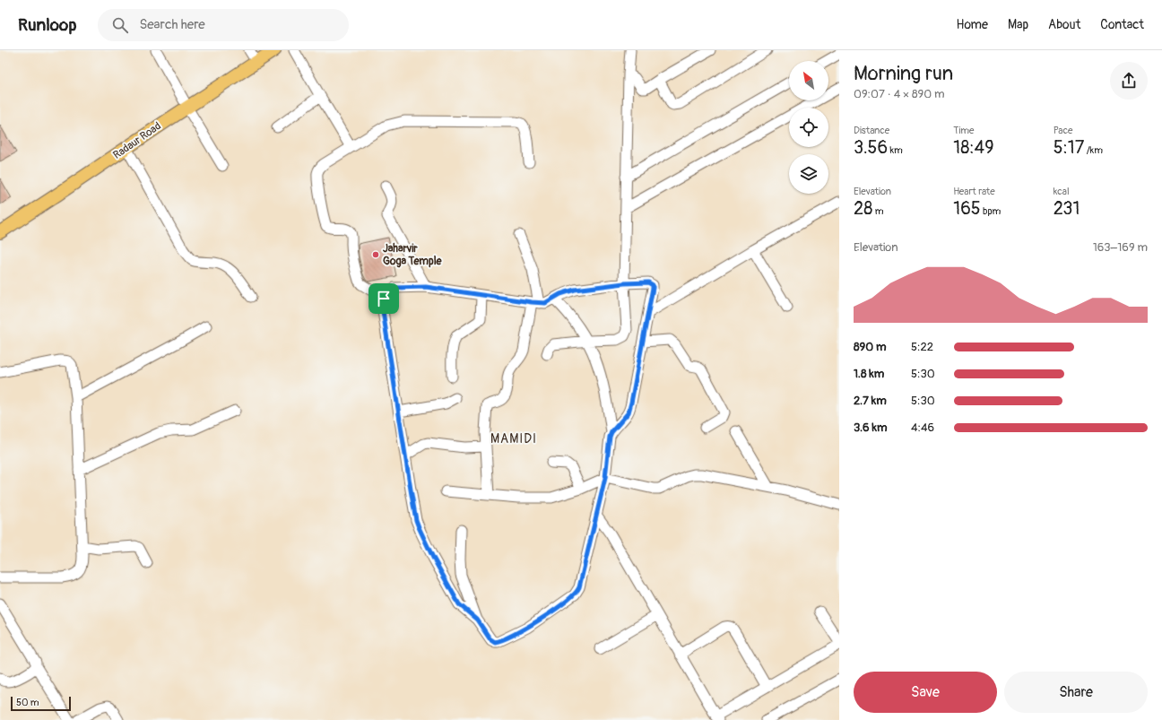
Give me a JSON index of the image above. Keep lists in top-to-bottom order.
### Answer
{
  "streets": {
    "main road": ["Radaur Road"]
  },
  "districts": ["MAMIDI"],
  "places": ["Jaharvir Goga Temple"],
  "scale_bar": "50 m",
  "north": "top left",
  "page": {
    "header": "Runloop",
    "search": "Search here",
    "nav": [
      "Home",
      "Map",
      "About",
      "Contact"
    ],
    "heading": ["Morning run", "09:07 · 4 × 890 m"],
    "stats": [
      ["Distance", "3.56 km"],
      ["Time", "18:49"],
      ["Pace", "5:17 /km"],
      ["Elevation", "28 m"],
      ["Heart rate", "165 bpm"],
      ["kcal", "231"]
    ],
    "chart": ["Elevation", "163–169 m"],
    "list": [
      {
        "name": "890 m",
        "note": "5:22"
      },
      {
        "name": "1.8 km",
        "note": "5:30"
      },
      {
        "name": "2.7 km",
        "note": "5:30"
      },
      {
        "name": "3.6 km",
        "note": "4:46"
      }
    ],
    "buttons": ["Save", "Share"],
    "scale": "50 m"
  }
}
